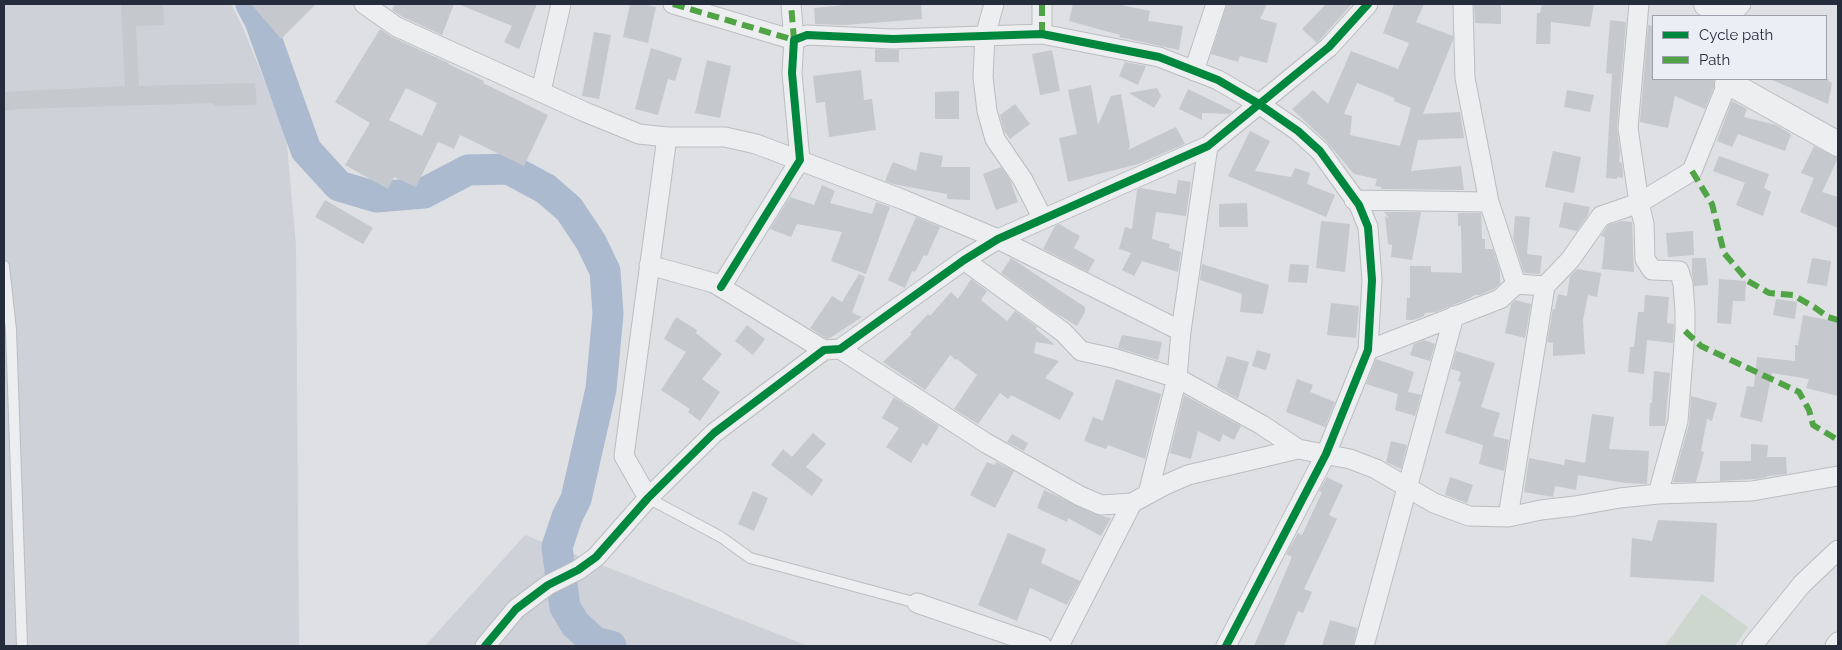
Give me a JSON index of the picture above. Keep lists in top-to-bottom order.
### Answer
{
  "legend": ["Cycle path", "Path"]
}
